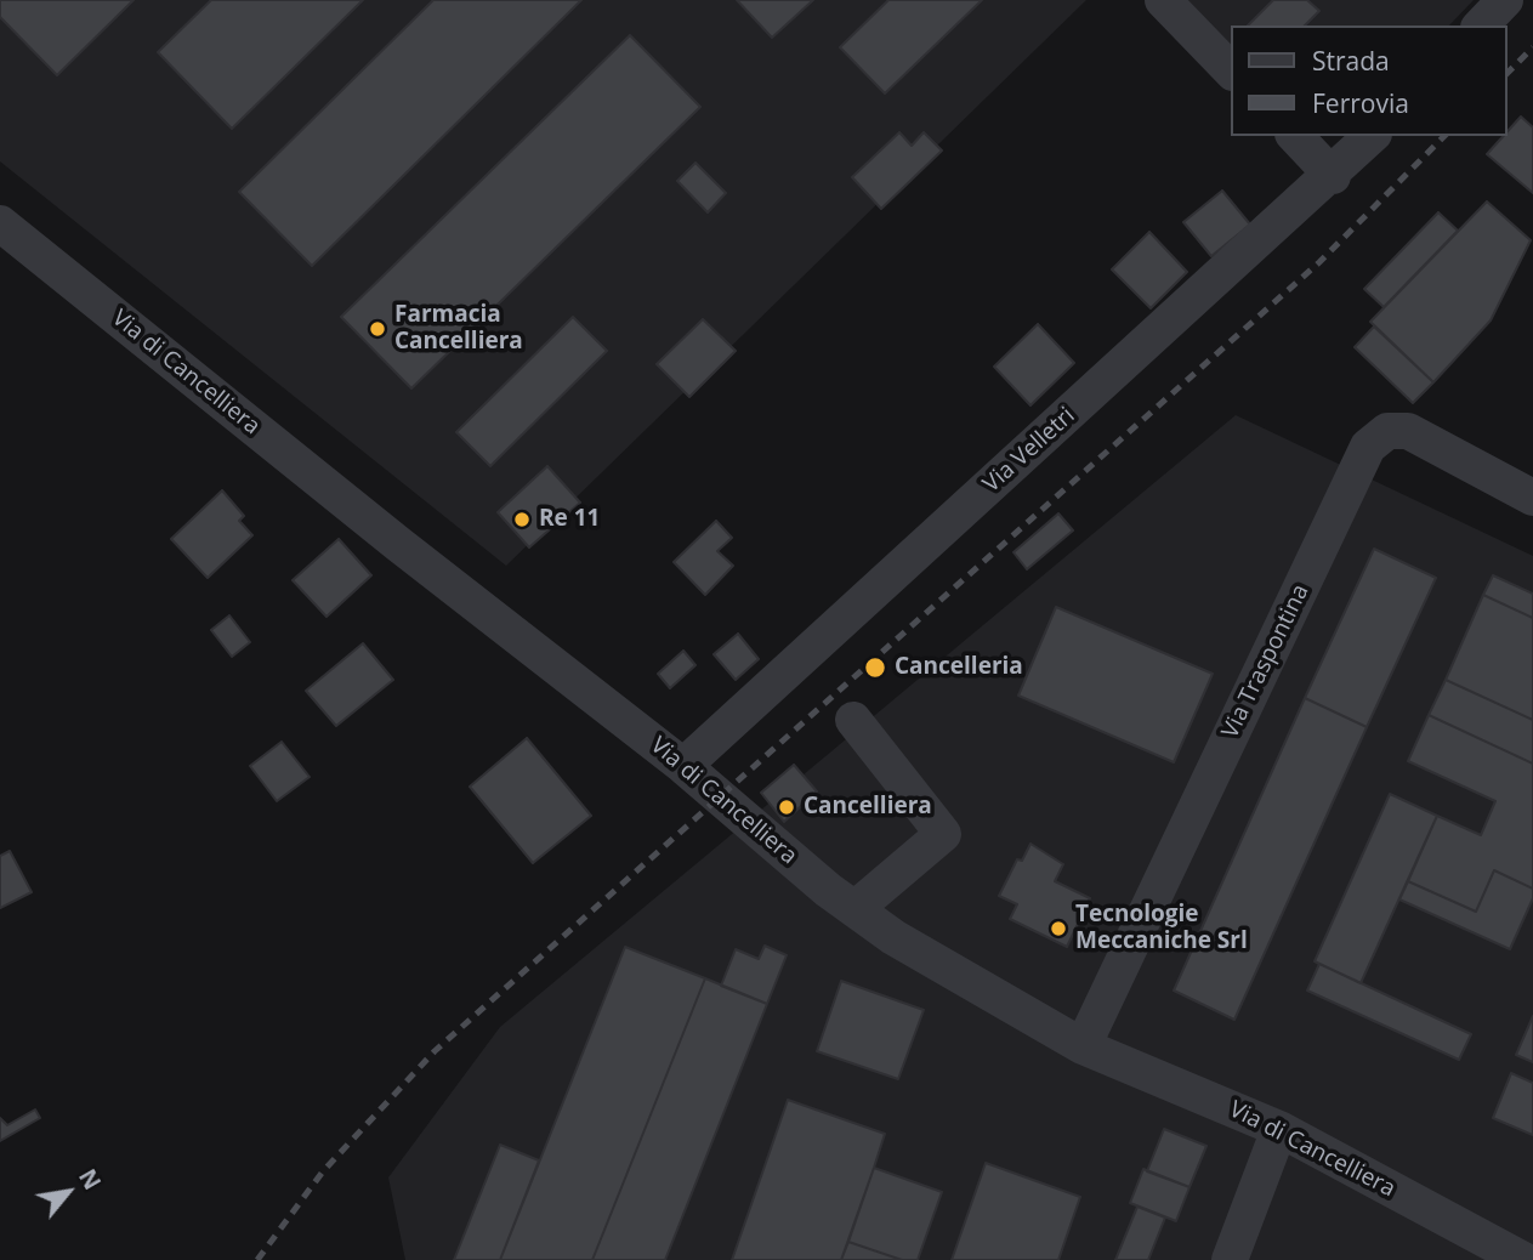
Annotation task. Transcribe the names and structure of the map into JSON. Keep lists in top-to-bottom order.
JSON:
{
  "streets": {
    "street": ["Via di Cancelliera", "Via Velletri", "Via Traspontina"]
  },
  "crossings": [
    ["Via di Cancelliera", "Via Velletri"],
    ["Via di Cancelliera", "Via Traspontina"]
  ],
  "places": [
    "Farmacia Cancelliera",
    "Re 11",
    "Cancelleria",
    "Cancelliera",
    "Tecnologie Meccaniche Srl"
  ],
  "legend": ["Strada", "Ferrovia"],
  "north": "top right"
}
